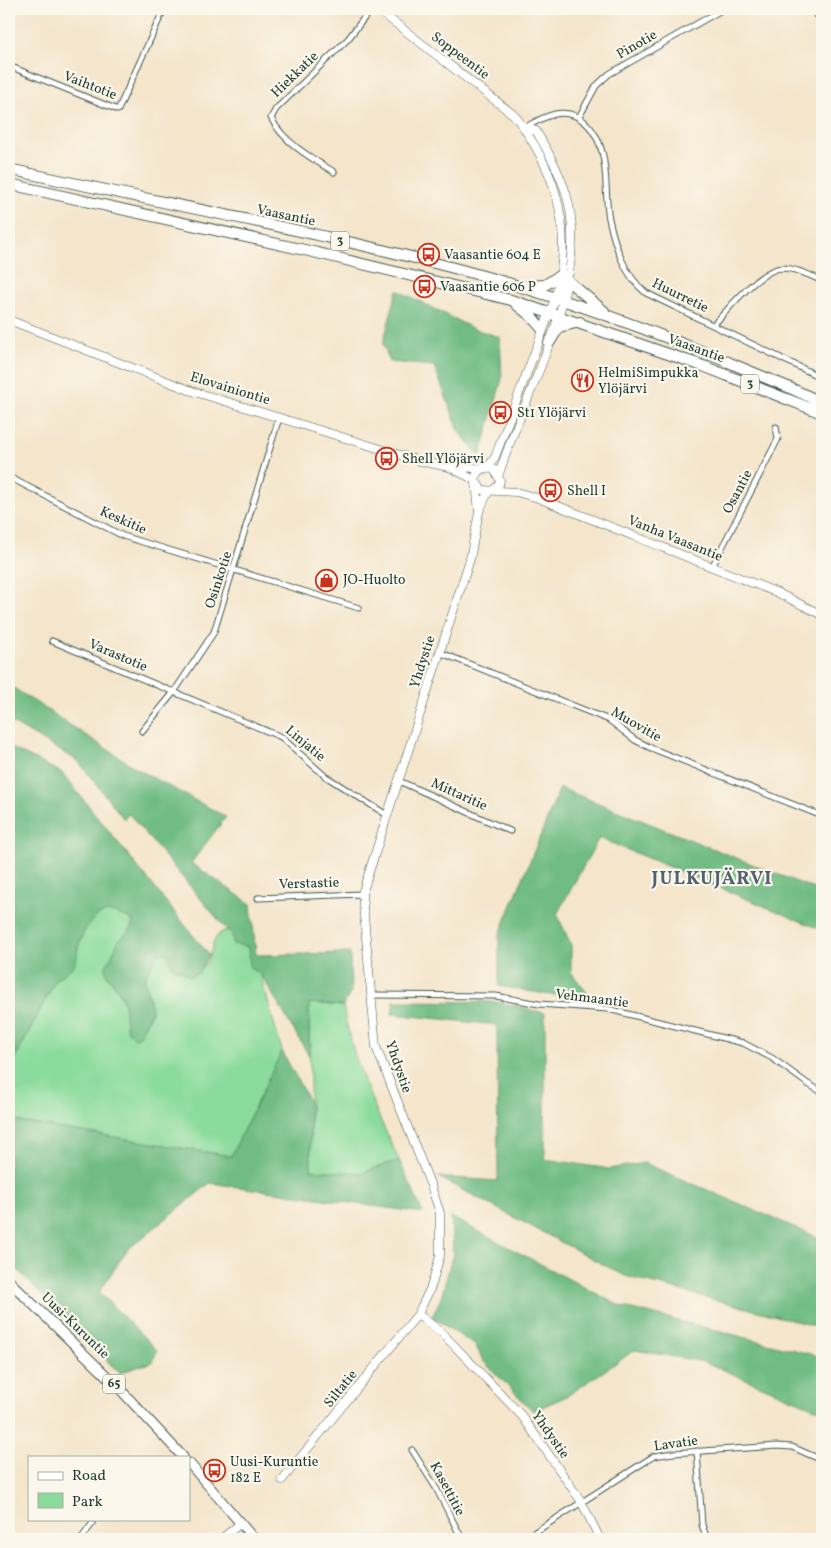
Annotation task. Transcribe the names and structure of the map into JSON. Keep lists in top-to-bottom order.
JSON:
{
  "streets": {
    "highway": ["Vaasantie", "3"],
    "main road": [
      "Soppeentie",
      "Elovainiontie",
      "Vanha Vaasantie",
      "Yhdystie",
      "Uusi-Kuruntie",
      "65",
      "Siltatie"
    ],
    "street": [
      "Pinotie",
      "Hiekkatie",
      "Vaihtotie",
      "Huurretie",
      "Osantie",
      "Keskitie",
      "Osinkotie",
      "Varastotie",
      "Muovitie",
      "Linjatie",
      "Mittaritie",
      "Verstastie",
      "Vehmaantie",
      "Lavatie",
      "Kasettitie"
    ]
  },
  "crossings": [
    ["Pinotie", "Huurretie"],
    ["Soppeentie", "Vaasantie"],
    ["Elovainiontie", "Vanha Vaasantie"],
    ["Elovainiontie", "Osinkotie"],
    ["Elovainiontie", "Yhdystie"],
    ["Osantie", "Vanha Vaasantie"],
    ["Keskitie", "Osinkotie"],
    ["Vanha Vaasantie", "Yhdystie"],
    ["Osinkotie", "Varastotie"],
    ["Osinkotie", "Linjatie"],
    ["Varastotie", "Linjatie"],
    ["Yhdystie", "Muovitie"],
    ["Yhdystie", "Linjatie"],
    ["Yhdystie", "Mittaritie"],
    ["Yhdystie", "Verstastie"],
    ["Yhdystie", "Vehmaantie"],
    ["Yhdystie", "Siltatie"],
    ["Yhdystie", "Lavatie"]
  ],
  "districts": ["JULKUJÄRVI"],
  "places": {
    "bus stop": [
      "Vaasantie 604 E",
      "Vaasantie 606 P",
      "St1 Ylöjärvi",
      "Shell Ylöjärvi",
      "Shell I",
      "Uusi-Kuruntie 182 E"
    ],
    "restaurant": ["HelmiSimpukka Ylöjärvi"],
    "shop": ["JO-Huolto"]
  },
  "legend": ["Road", "Park"]
}
